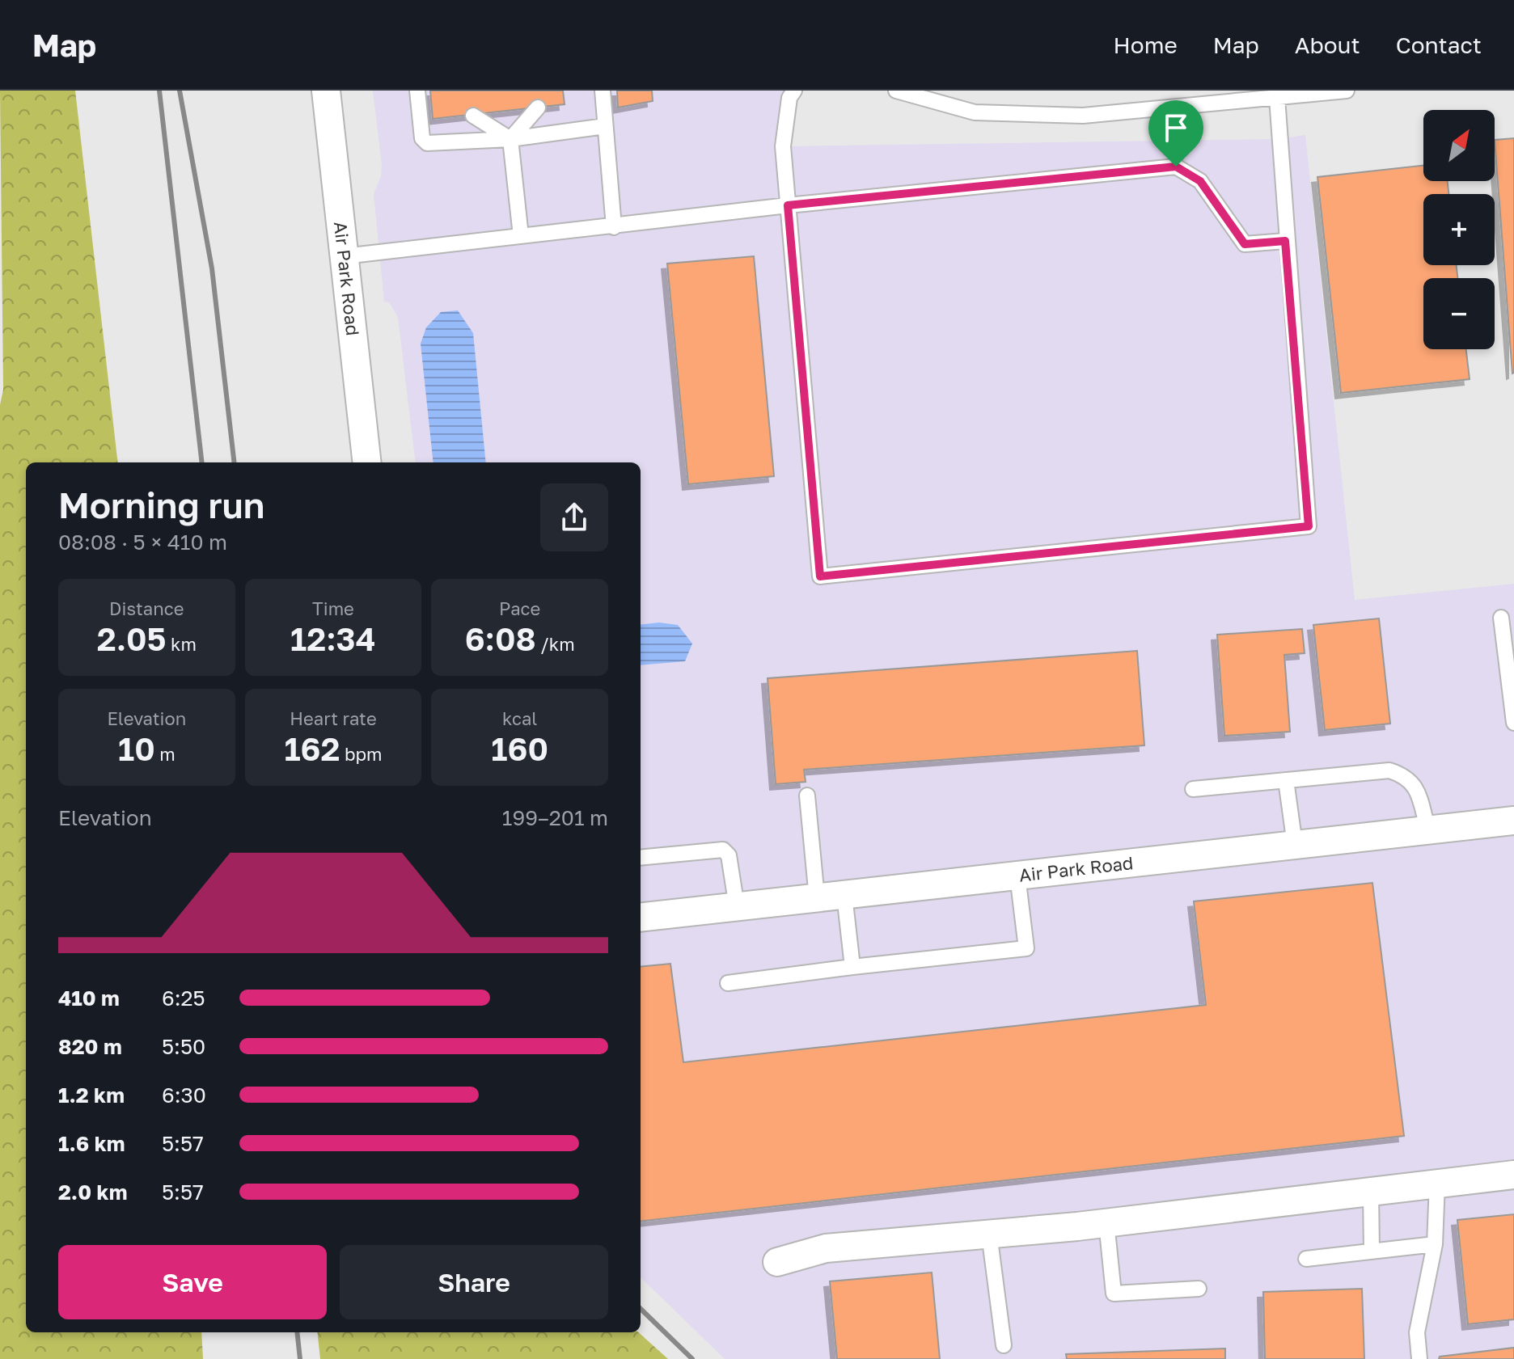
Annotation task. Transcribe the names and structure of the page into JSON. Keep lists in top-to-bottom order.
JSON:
{
  "streets": {
    "street": ["Air Park Road"]
  },
  "north": "top right",
  "page": {
    "header": "Map",
    "nav": [
      "Home",
      "Map",
      "About",
      "Contact"
    ],
    "map_buttons": ["+", "−"],
    "heading": ["Morning run", "08:08 · 5 × 410 m"],
    "stats": [
      ["Distance", "2.05 km"],
      ["Time", "12:34"],
      ["Pace", "6:08 /km"],
      ["Elevation", "10 m"],
      ["Heart rate", "162 bpm"],
      ["kcal", "160"]
    ],
    "chart": ["Elevation", "199–201 m"],
    "list": [
      {
        "name": "410 m",
        "note": "6:25"
      },
      {
        "name": "820 m",
        "note": "5:50"
      },
      {
        "name": "1.2 km",
        "note": "6:30"
      },
      {
        "name": "1.6 km",
        "note": "5:57"
      },
      {
        "name": "2.0 km",
        "note": "5:57"
      }
    ],
    "buttons": ["Save", "Share"]
  }
}
